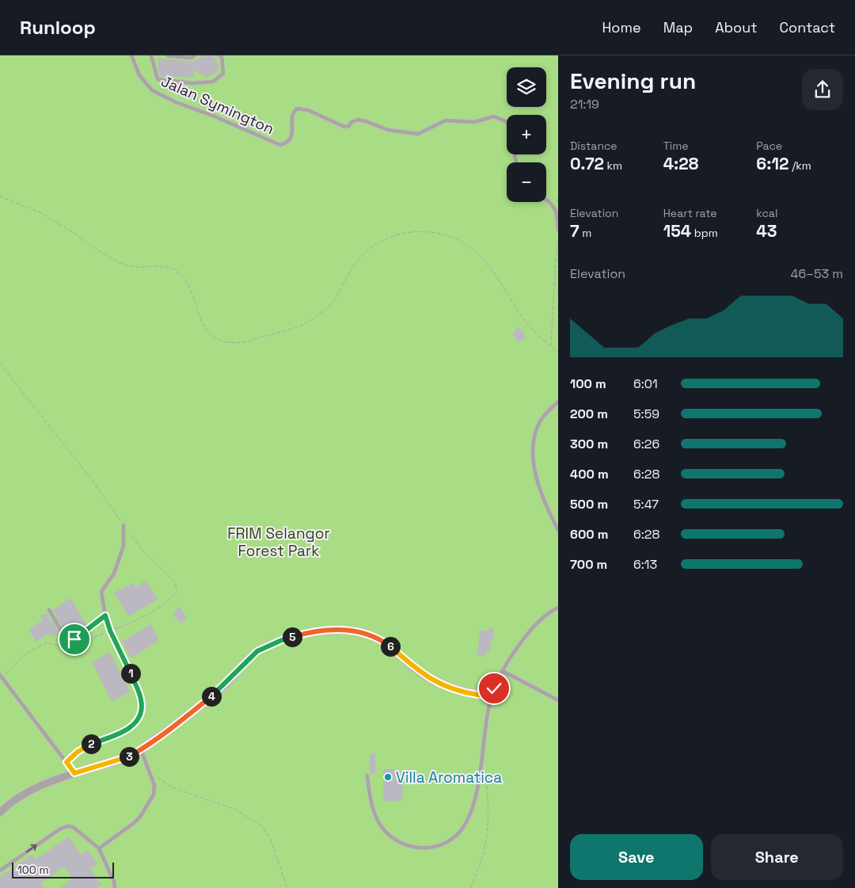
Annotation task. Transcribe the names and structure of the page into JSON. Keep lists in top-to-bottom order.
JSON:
{
  "streets": {
    "lane": ["Jalan Symington"]
  },
  "parks": ["FRIM Selangor Forest Park"],
  "places": ["Villa Aromatica"],
  "scale_bar": "100 m",
  "page": {
    "header": "Runloop",
    "nav": [
      "Home",
      "Map",
      "About",
      "Contact"
    ],
    "heading": ["Evening run", "21:19"],
    "map_buttons": ["+", "−"],
    "stats": [
      ["Distance", "0.72 km"],
      ["Time", "4:28"],
      ["Pace", "6:12 /km"],
      ["Elevation", "7 m"],
      ["Heart rate", "154 bpm"],
      ["kcal", "43"]
    ],
    "chart": ["Elevation", "46–53 m"],
    "list": [
      {
        "name": "100 m",
        "note": "6:01"
      },
      {
        "name": "200 m",
        "note": "5:59"
      },
      {
        "name": "300 m",
        "note": "6:26"
      },
      {
        "name": "400 m",
        "note": "6:28"
      },
      {
        "name": "500 m",
        "note": "5:47"
      },
      {
        "name": "600 m",
        "note": "6:28"
      },
      {
        "name": "700 m",
        "note": "6:13"
      }
    ],
    "pins": [
      "5",
      "6",
      "1",
      "4",
      "2",
      "3"
    ],
    "buttons": ["Save", "Share"],
    "scale": "100 m"
  }
}
